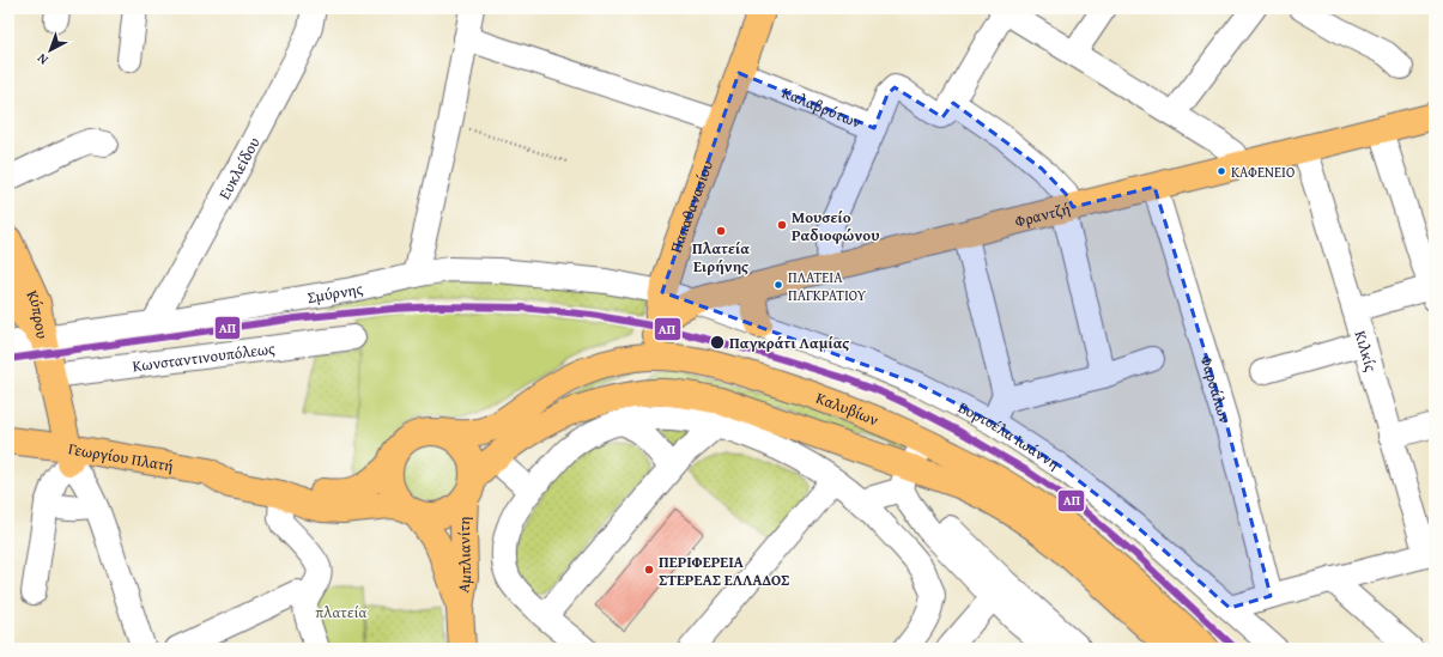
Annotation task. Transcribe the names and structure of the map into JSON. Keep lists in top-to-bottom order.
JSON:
{
  "streets": {
    "main road": [
      "Παπαθανασίου",
      "Φραντζή",
      "Κύπρου",
      "Καλυβίων",
      "Γεωργίου Πλατή",
      "Αμπλιανίτη"
    ],
    "street": [
      "Καλαβρύτων",
      "Ευκλείδου",
      "Σμύρνης",
      "Κιλκίς",
      "Κωνσταντινουπόλεως",
      "Φαρσάλων",
      "Βορτσέλα Ιωάννη"
    ]
  },
  "crossings": [
    ["Καλαβρύτων", "Παπαθανασίου"],
    ["Καλαβρύτων", "Φραντζή"],
    ["Ευκλείδου", "Σμύρνης"],
    ["Παπαθανασίου", "Φραντζή"],
    ["Παπαθανασίου", "Σμύρνης"],
    ["Παπαθανασίου", "Καλυβίων"],
    ["Φραντζή", "Σμύρνης"],
    ["Φραντζή", "Κιλκίς"],
    ["Φραντζή", "Φαρσάλων"],
    ["Φραντζή", "Βορτσέλα Ιωάννη"],
    ["Σμύρνης", "Κύπρου"],
    ["Σμύρνης", "Βορτσέλα Ιωάννη"],
    ["Καλυβίων", "Γεωργίου Πλατή"],
    ["Καλυβίων", "Αμπλιανίτη"],
    ["Γεωργίου Πλατή", "Αμπλιανίτη"]
  ],
  "parks": ["πλατεία"],
  "places": [
    "ΚΑΦΕΝΕΙΟ",
    "Μουσείο Ραδιοφώνου",
    "Πλατεία Ειρήνης",
    "ΠΛΑΤΕΙΑ ΠΑΓΚΡΑΤΙΟΥ",
    "Παγκράτι Λαμίας",
    "ΠΕΡΙΦΕΡΕΙΑ ΣΤΕΡΕΑΣ ΕΛΛΑΔΟΣ"
  ],
  "lines": ["transit line ΑΠ"],
  "north": "bottom left"
}
